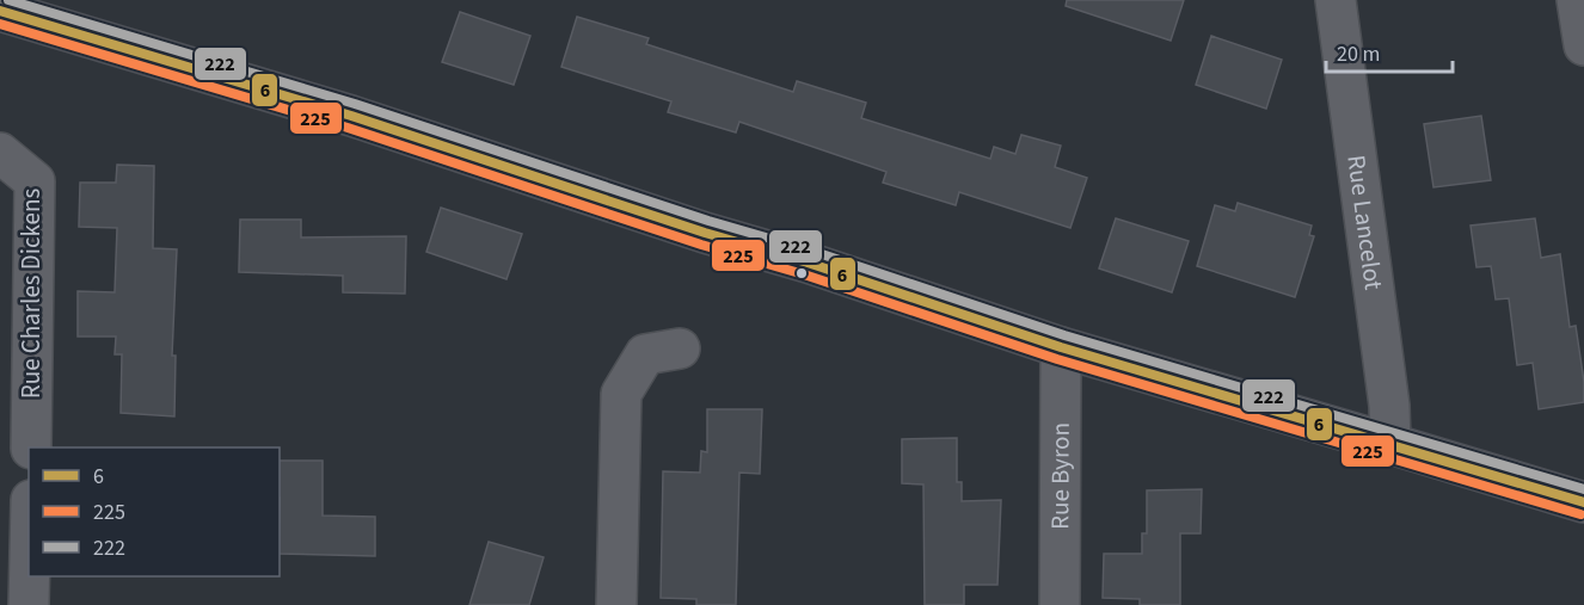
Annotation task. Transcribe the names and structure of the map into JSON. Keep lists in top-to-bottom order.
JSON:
{
  "streets": {
    "street": ["Rue Lancelot", "Rue Charles Dickens", "Rue Byron"]
  },
  "lines": ["transit line 222", "transit line 6", "transit line 225"],
  "legend": ["6", "225", "222"],
  "scale_bar": "20 m"
}
